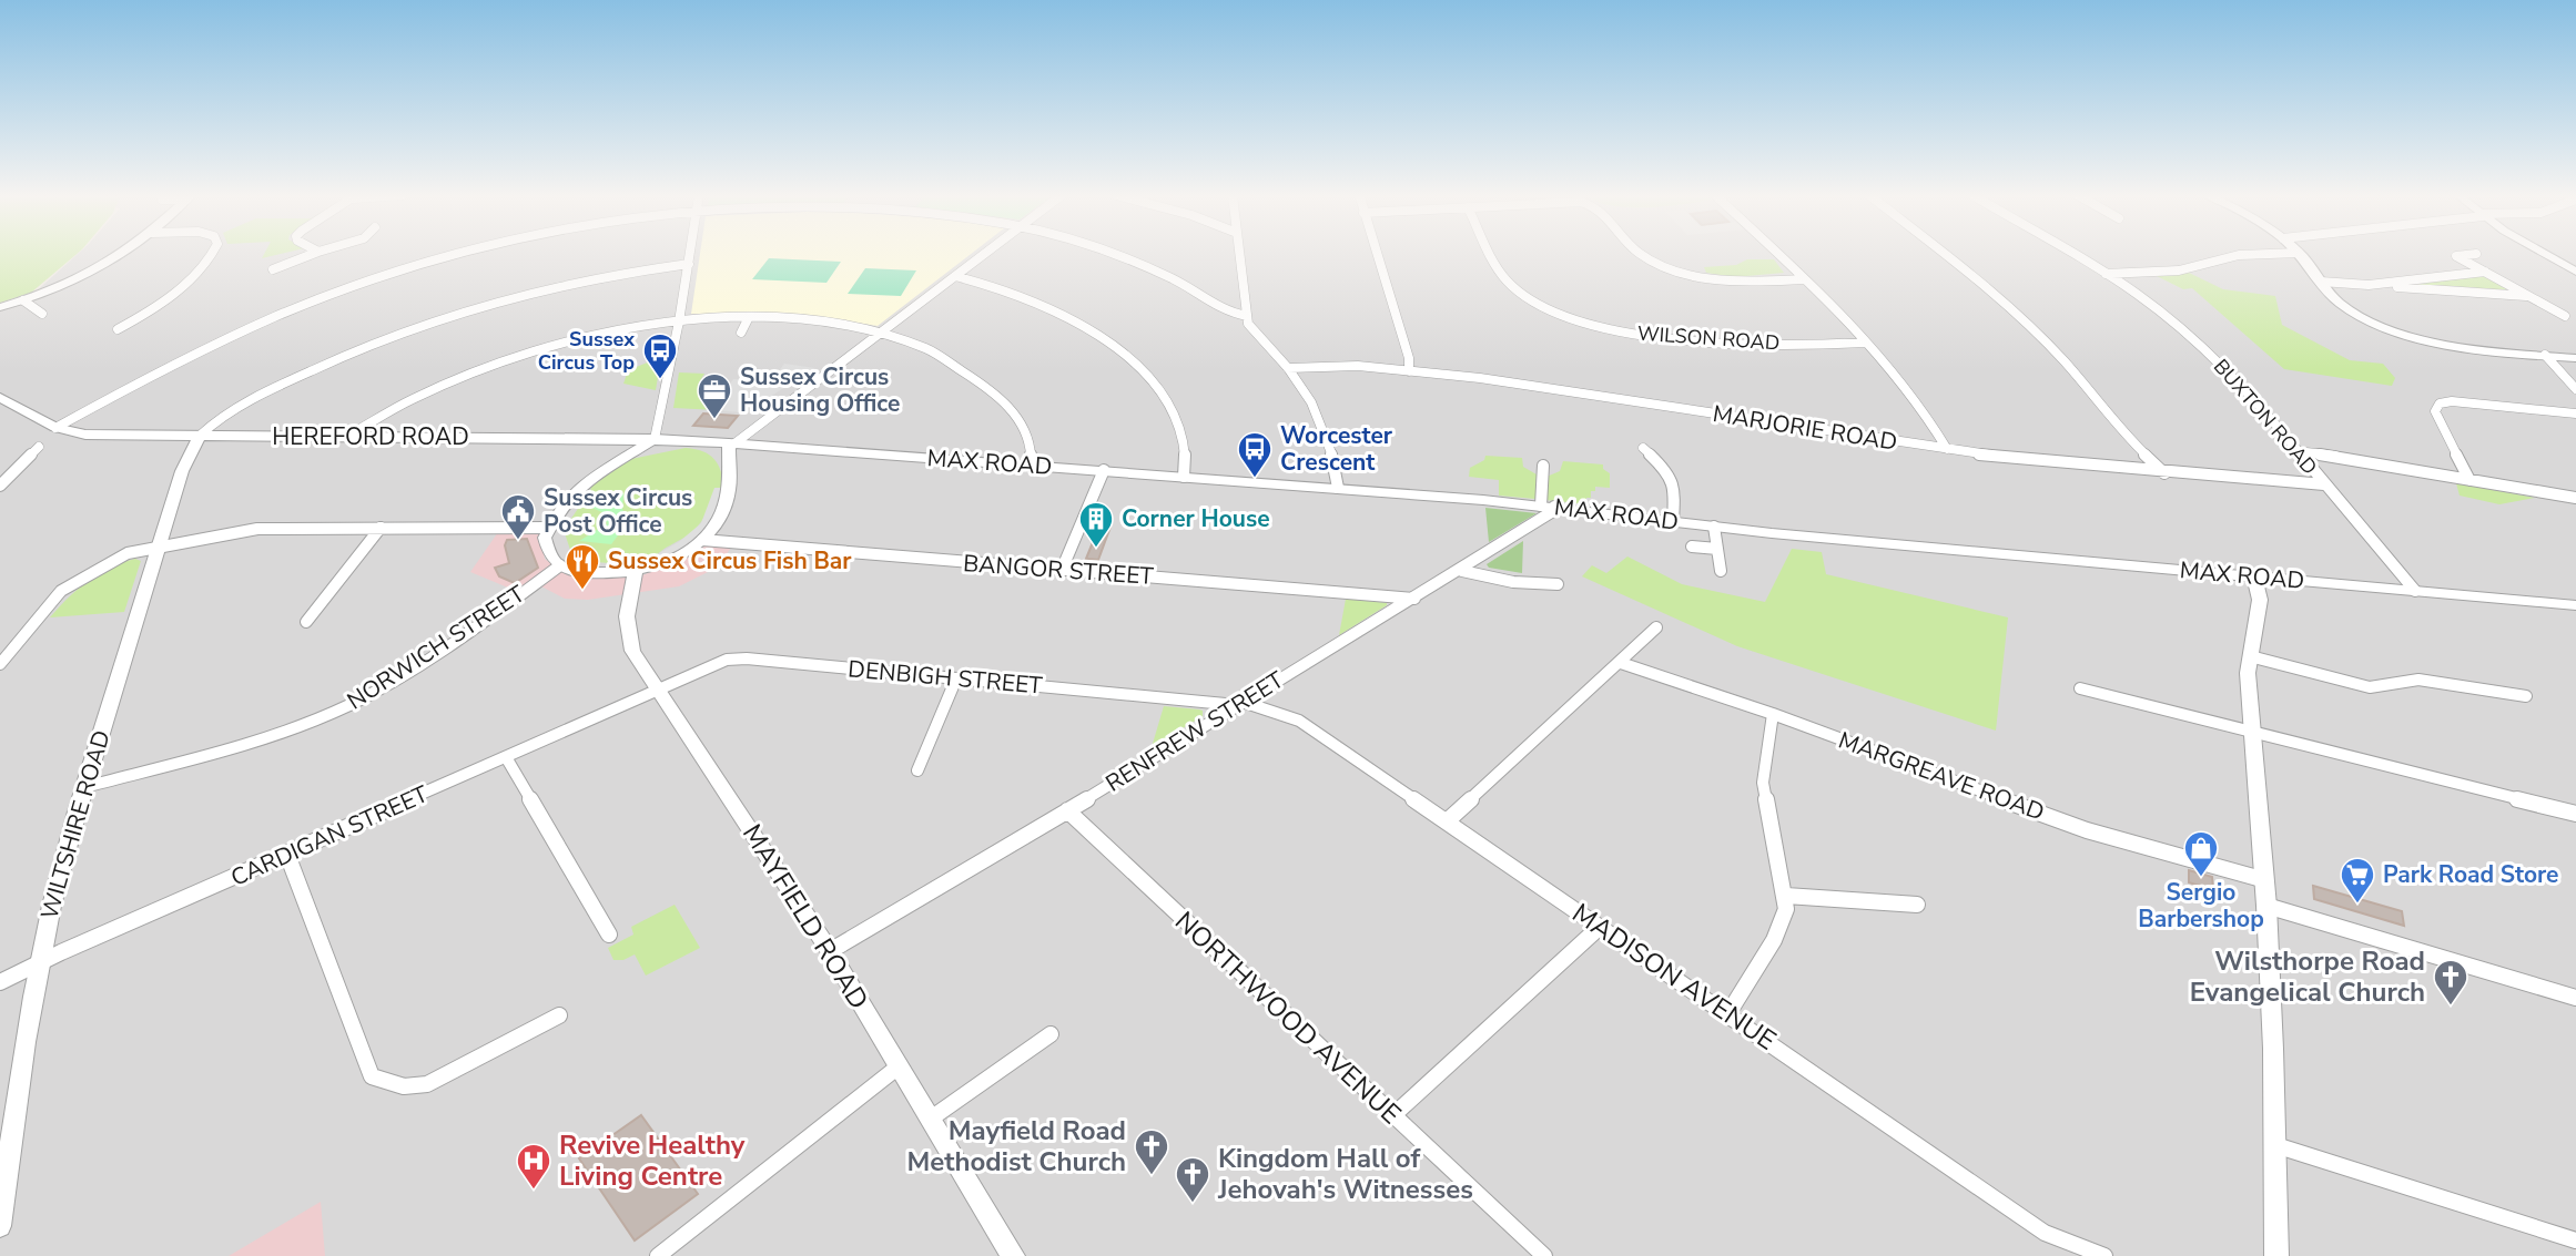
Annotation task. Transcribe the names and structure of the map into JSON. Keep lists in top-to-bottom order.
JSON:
{
  "streets": {
    "street": [
      "WILSON ROAD",
      "BUXTON ROAD",
      "MARJORIE ROAD",
      "HEREFORD ROAD",
      "MAX ROAD",
      "BANGOR STREET",
      "NORWICH STREET",
      "DENBIGH STREET",
      "RENFREW STREET",
      "MARGREAVE ROAD",
      "WILTSHIRE ROAD",
      "CARDIGAN STREET",
      "MAYFIELD ROAD",
      "MADISON AVENUE",
      "NORTHWOOD AVENUE"
    ]
  },
  "crossings": [
    ["BUXTON ROAD", "MARJORIE ROAD"],
    ["BUXTON ROAD", "MAX ROAD"],
    ["HEREFORD ROAD", "MAX ROAD"],
    ["HEREFORD ROAD", "WILTSHIRE ROAD"],
    ["MAX ROAD", "RENFREW STREET"],
    ["BANGOR STREET", "RENFREW STREET"],
    ["NORWICH STREET", "WILTSHIRE ROAD"],
    ["DENBIGH STREET", "RENFREW STREET"],
    ["DENBIGH STREET", "CARDIGAN STREET"],
    ["DENBIGH STREET", "MAYFIELD ROAD"],
    ["DENBIGH STREET", "MADISON AVENUE"],
    ["RENFREW STREET", "MAYFIELD ROAD"],
    ["RENFREW STREET", "MADISON AVENUE"],
    ["RENFREW STREET", "NORTHWOOD AVENUE"],
    ["WILTSHIRE ROAD", "CARDIGAN STREET"],
    ["CARDIGAN STREET", "MAYFIELD ROAD"]
  ],
  "places": {
    "bus stop": ["Sussex Circus Top", "Worcester Crescent"],
    "office": ["Sussex Circus Housing Office"],
    "public building": ["Sussex Circus Post Office"],
    "building": ["Corner House"],
    "restaurant": ["Sussex Circus Fish Bar"],
    "shop": ["Sergio Barbershop"],
    "supermarket": ["Park Road Store"],
    "church": ["Wilsthorpe Road Evangelical Church", "Mayfield Road Methodist Church", "Kingdom Hall of Jehovah's Witnesses"],
    "hospital": ["Revive Healthy Living Centre"]
  }
}
